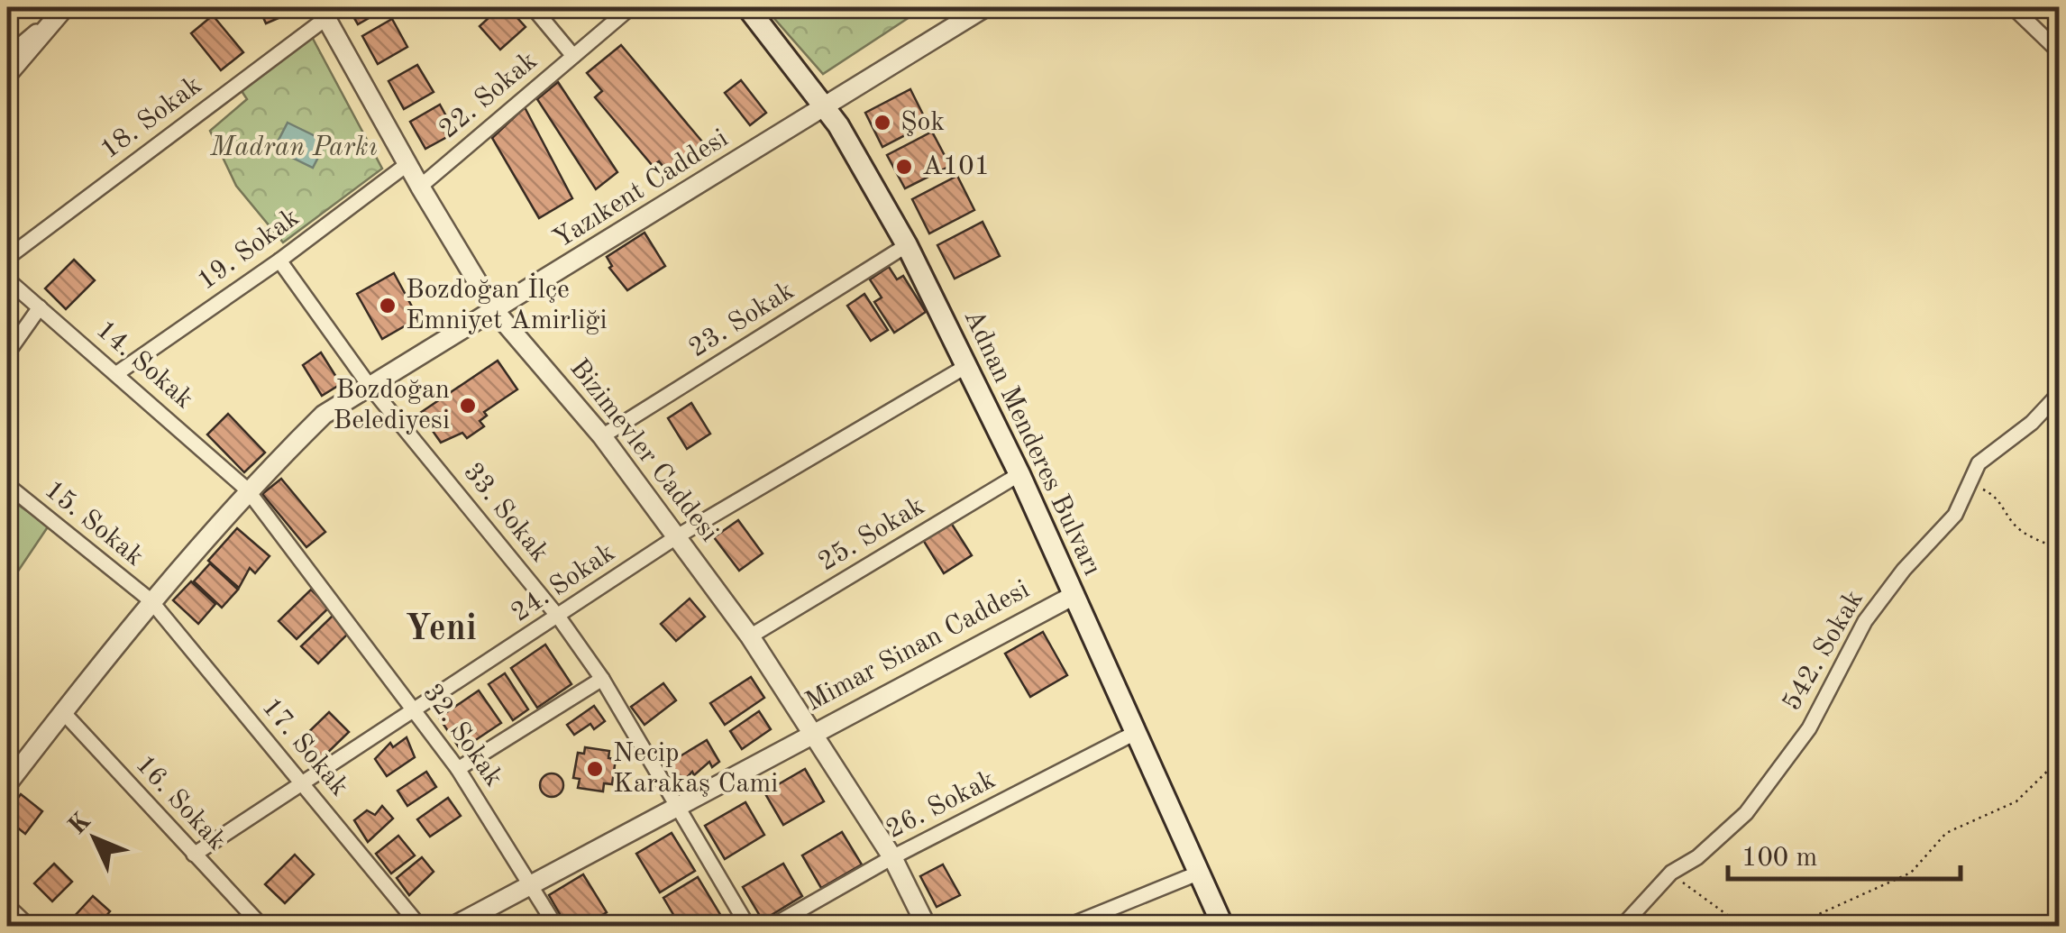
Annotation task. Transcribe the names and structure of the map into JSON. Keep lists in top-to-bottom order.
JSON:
{
  "streets": {
    "main road": ["Adnan Menderes Bulvarı"],
    "street": [
      "22. Sokak",
      "18. Sokak",
      "Yazıkent Caddesi",
      "19. Sokak",
      "23. Sokak",
      "14. Sokak",
      "Bizimevler Caddesi",
      "33. Sokak",
      "15. Sokak",
      "25. Sokak",
      "24. Sokak",
      "Mimar Sinan Caddesi",
      "542. Sokak",
      "32. Sokak",
      "17. Sokak",
      "16. Sokak",
      "26. Sokak"
    ]
  },
  "crossings": [
    ["22. Sokak", "Bizimevler Caddesi"],
    ["18. Sokak", "Bizimevler Caddesi"],
    ["Yazıkent Caddesi", "14. Sokak"],
    ["Yazıkent Caddesi", "Adnan Menderes Bulvarı"],
    ["Yazıkent Caddesi", "Bizimevler Caddesi"],
    ["Yazıkent Caddesi", "33. Sokak"],
    ["Yazıkent Caddesi", "15. Sokak"],
    ["Yazıkent Caddesi", "32. Sokak"],
    ["Yazıkent Caddesi", "17. Sokak"],
    ["Yazıkent Caddesi", "16. Sokak"],
    ["19. Sokak", "14. Sokak"],
    ["19. Sokak", "Bizimevler Caddesi"],
    ["19. Sokak", "33. Sokak"],
    ["23. Sokak", "Adnan Menderes Bulvarı"],
    ["23. Sokak", "Bizimevler Caddesi"],
    ["14. Sokak", "32. Sokak"],
    ["Adnan Menderes Bulvarı", "25. Sokak"],
    ["Adnan Menderes Bulvarı", "24. Sokak"],
    ["Adnan Menderes Bulvarı", "Mimar Sinan Caddesi"],
    ["Adnan Menderes Bulvarı", "26. Sokak"],
    ["Bizimevler Caddesi", "25. Sokak"],
    ["Bizimevler Caddesi", "24. Sokak"],
    ["Bizimevler Caddesi", "Mimar Sinan Caddesi"],
    ["Bizimevler Caddesi", "26. Sokak"],
    ["33. Sokak", "24. Sokak"],
    ["33. Sokak", "Mimar Sinan Caddesi"],
    ["15. Sokak", "17. Sokak"],
    ["24. Sokak", "32. Sokak"],
    ["24. Sokak", "17. Sokak"],
    ["24. Sokak", "16. Sokak"],
    ["Mimar Sinan Caddesi", "32. Sokak"]
  ],
  "districts": ["Yeni"],
  "parks": ["Madran Parkı"],
  "places": [
    "Şok",
    "A101",
    "Bozdoğan İlçe Emniyet Amirliği",
    "Bozdoğan Belediyesi",
    "Necip Karakaş Cami"
  ],
  "scale_bar": "100 m",
  "north": "top left"
}
